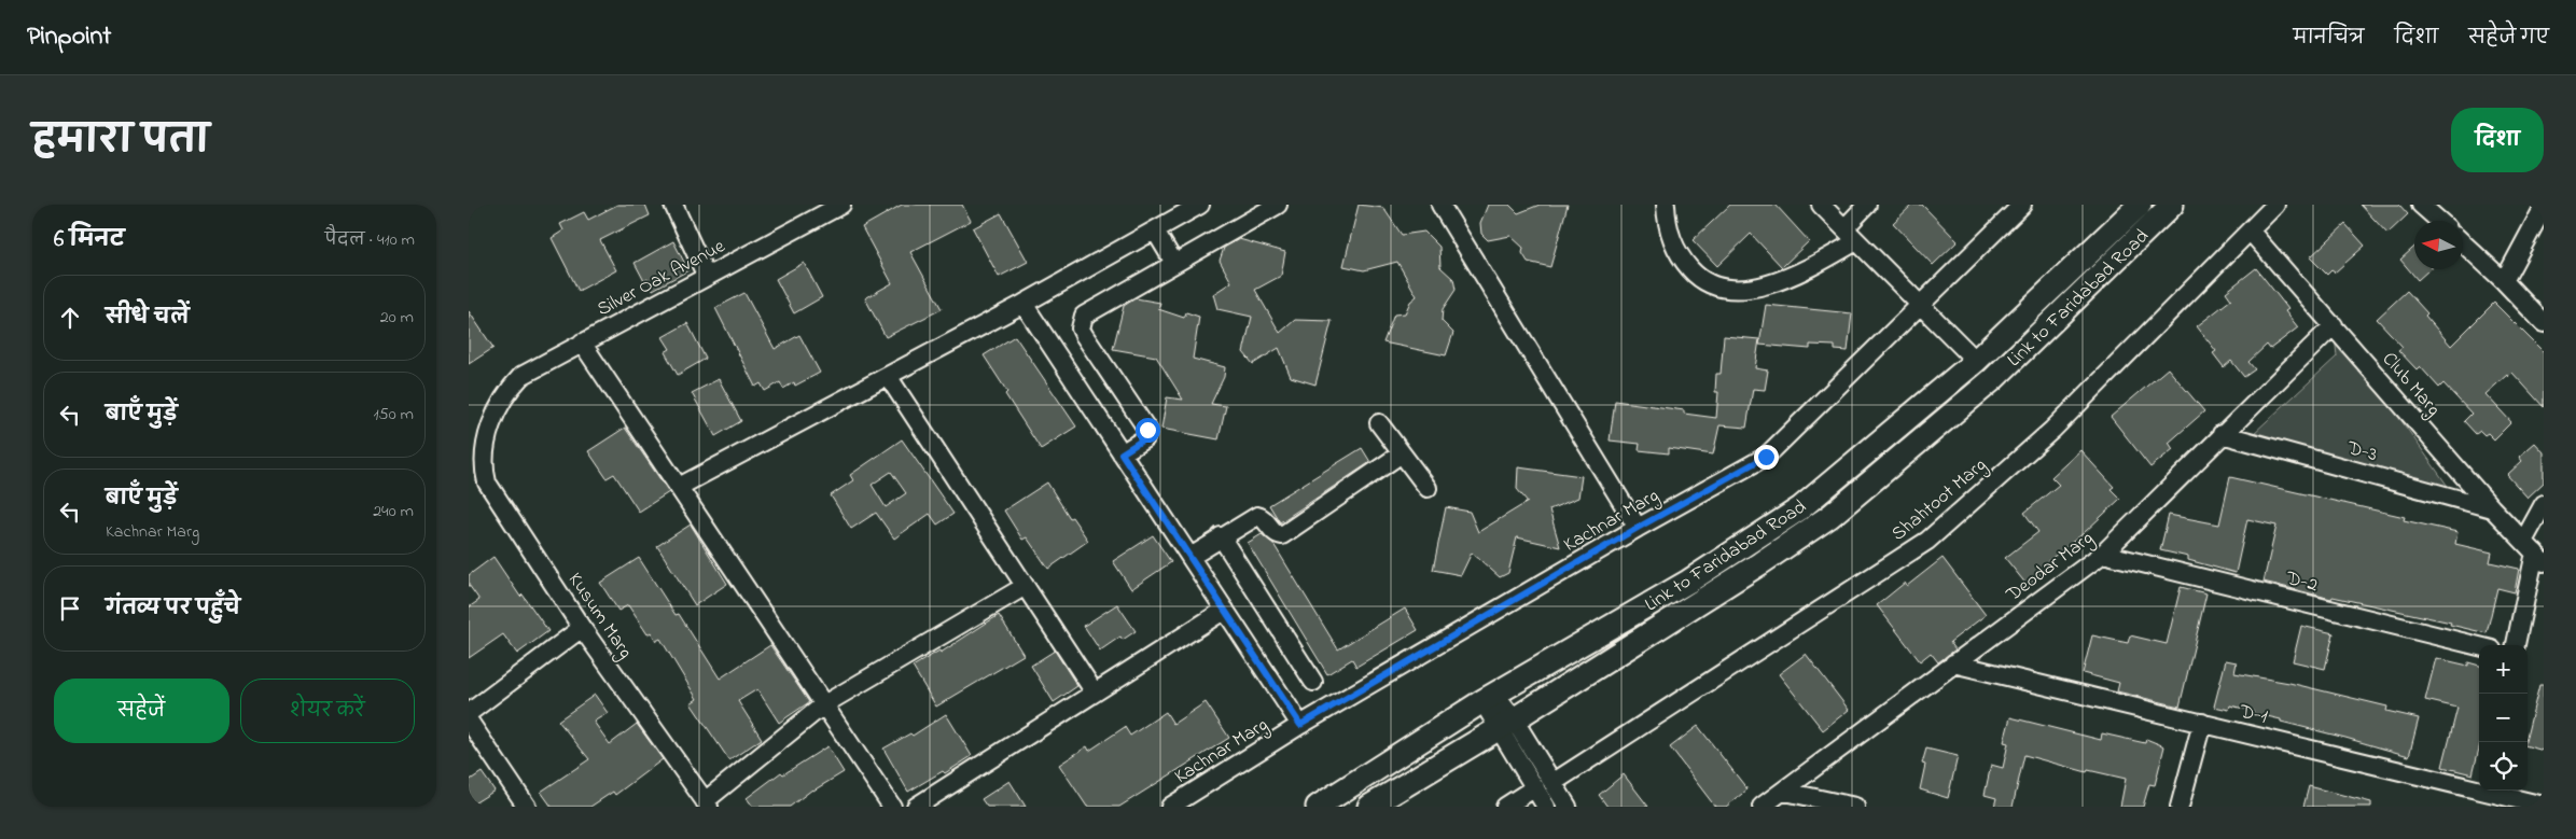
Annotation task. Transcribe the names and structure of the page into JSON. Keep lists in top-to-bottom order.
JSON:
{
  "streets": {
    "main road": ["Link to Faridabad Road"],
    "street": [
      "Silver Oak Avenue",
      "Club Marg",
      "D-3",
      "Shahtoot Marg",
      "Kachnar Marg",
      "Deodar Marg",
      "D-2",
      "Kusum Marg",
      "D-1"
    ]
  },
  "crossings": [
    ["Silver Oak Avenue", "Kusum Marg"],
    ["Club Marg", "D-3"],
    ["Club Marg", "Shahtoot Marg"],
    ["Club Marg", "Deodar Marg"],
    ["D-3", "Deodar Marg"],
    ["Deodar Marg", "D-2"],
    ["Deodar Marg", "D-1"]
  ],
  "north": "left",
  "page": {
    "header": "Pinpoint",
    "nav": ["मानचित्र", "दिशा", "सहेजे गए"],
    "title": "हमारा पता",
    "buttons": [
      "दिशा",
      ["सहेजें", "शेयर करें"]
    ],
    "heading": ["6 मिनट", "पैदल · 410 m"],
    "list": [
      ["सीधे चलें", "20 m"],
      ["बाएँ मुड़ें", "150 m"],
      ["बाएँ मुड़ें", "Kachnar Marg", "240 m"],
      "गंतव्य पर पहुँचे"
    ],
    "map_buttons": ["+", "−"]
  }
}
